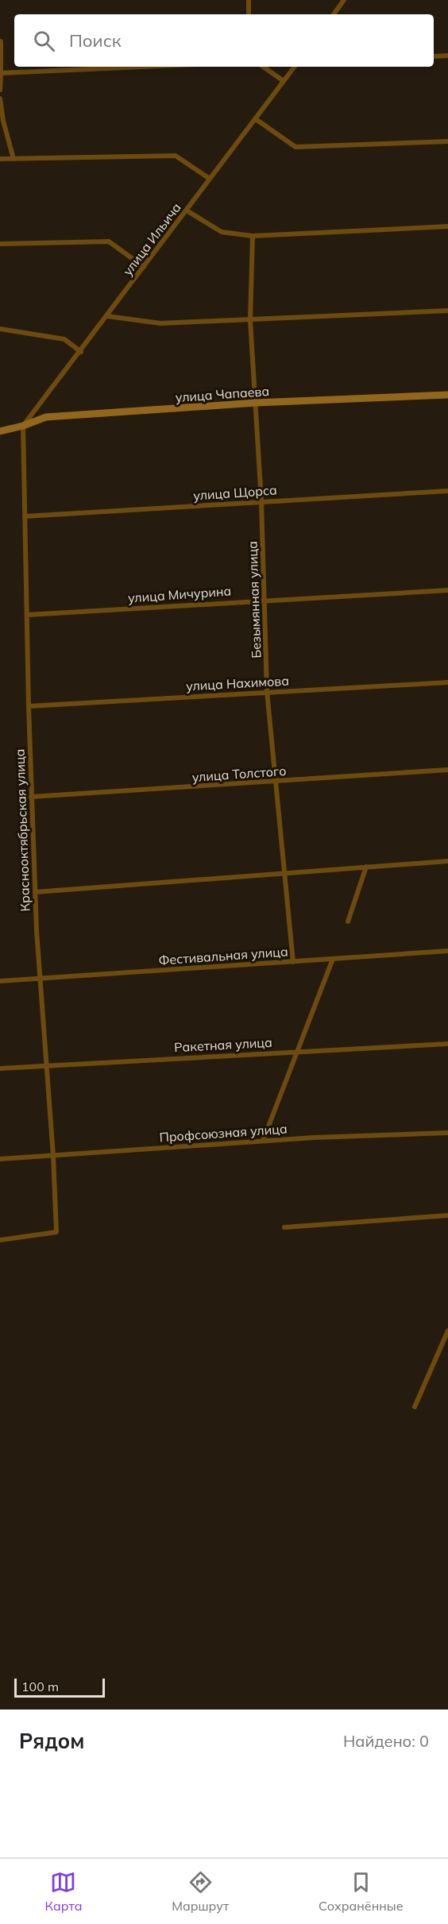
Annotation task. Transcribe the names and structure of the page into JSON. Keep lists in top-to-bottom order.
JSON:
{
  "streets": {
    "main road": ["улица Чапаева"],
    "street": [
      "улица Ильича",
      "улица Щорса",
      "улица Мичурина",
      "Безымянная улица",
      "улица Нахимова",
      "улица Толстого",
      "Краснооктябрьская улица",
      "Фестивальная улица",
      "Ракетная улица",
      "Профсоюзная улица"
    ]
  },
  "crossings": [
    ["улица Ильича", "улица Чапаева"],
    ["улица Ильича", "Краснооктябрьская улица"],
    ["улица Чапаева", "Безымянная улица"],
    ["улица Чапаева", "Краснооктябрьская улица"],
    ["улица Щорса", "Безымянная улица"],
    ["улица Щорса", "Краснооктябрьская улица"],
    ["улица Мичурина", "Безымянная улица"],
    ["улица Мичурина", "Краснооктябрьская улица"],
    ["Безымянная улица", "улица Нахимова"],
    ["Безымянная улица", "улица Толстого"],
    ["Безымянная улица", "Фестивальная улица"],
    ["улица Нахимова", "Краснооктябрьская улица"],
    ["улица Толстого", "Краснооктябрьская улица"],
    ["Краснооктябрьская улица", "Фестивальная улица"],
    ["Краснооктябрьская улица", "Ракетная улица"],
    ["Краснооктябрьская улица", "Профсоюзная улица"]
  ],
  "scale_bar": "100 m",
  "page": {
    "search": "Поиск",
    "scale": "100 m",
    "heading": ["Рядом", "Найдено: 0"],
    "nav": ["Карта", "Маршрут", "Сохранённые"]
  }
}
